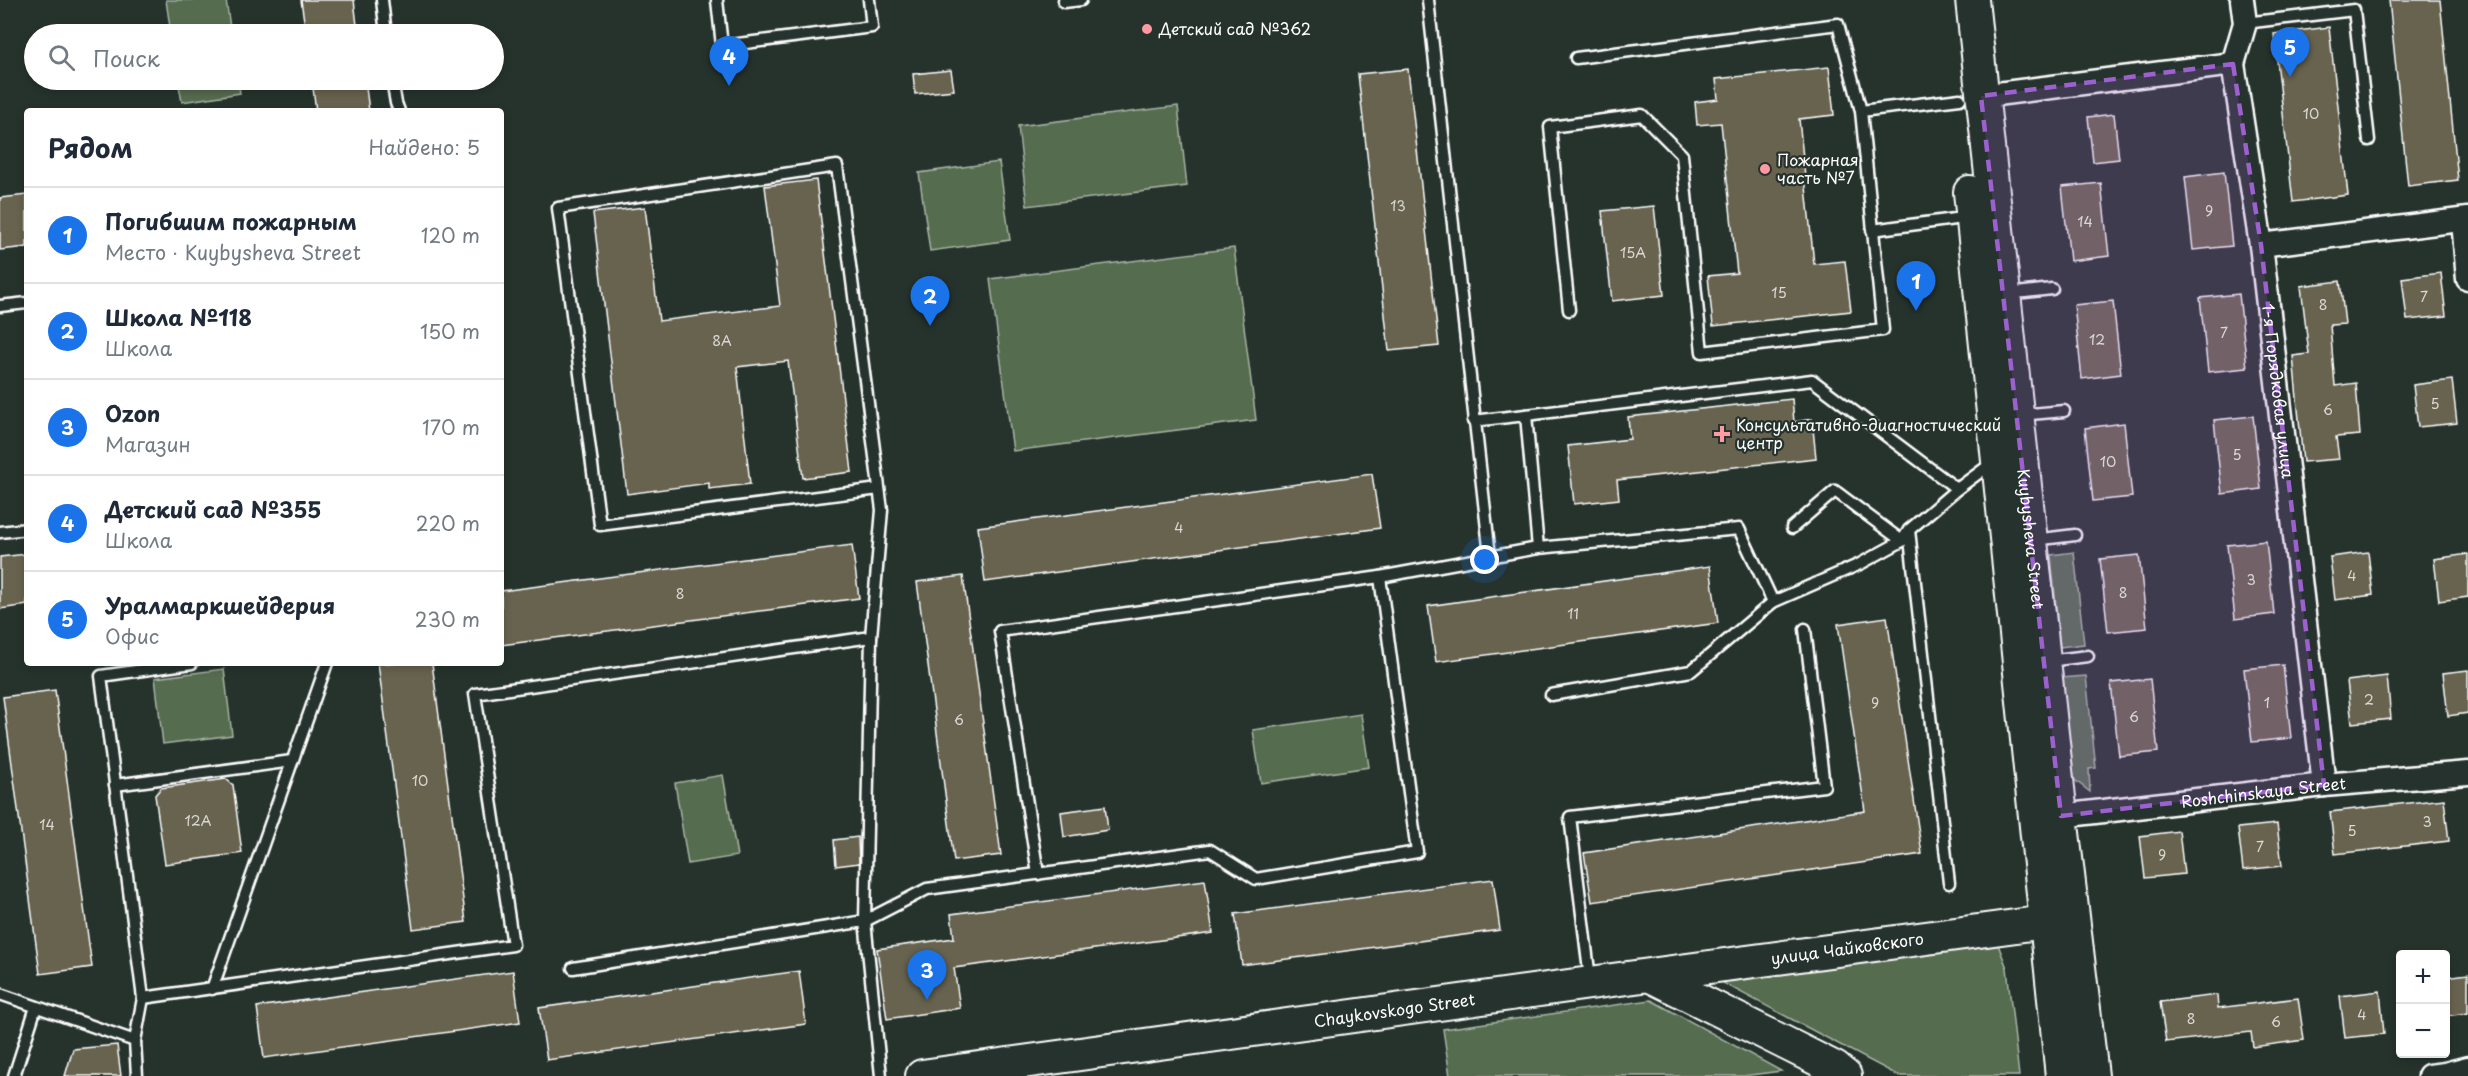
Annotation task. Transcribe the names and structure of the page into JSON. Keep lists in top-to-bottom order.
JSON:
{
  "streets": {
    "main road": ["Kuybysheva Street", "улица Чайковского", "Chaykovskogo Street"],
    "street": ["1-я Порядковая улица", "Roshchinskaya Street"]
  },
  "crossings": [
    ["1-я Порядковая улица", "Roshchinskaya Street"],
    ["Kuybysheva Street", "Roshchinskaya Street"],
    ["Kuybysheva Street", "улица Чайковского"],
    ["улица Чайковского", "Chaykovskogo Street"]
  ],
  "places": {
    "other": ["Детский сад №362", "Пожарная часть №7"],
    "health": ["Консультативно-диагностический центр"]
  },
  "house_numbers": [
    "10",
    "13",
    "9",
    "14",
    "15А",
    "15",
    "7",
    "8",
    "7",
    "12",
    "8А",
    "5",
    "6",
    "5",
    "10",
    "4",
    "4",
    "3",
    "8",
    "8",
    "11",
    "2",
    "9",
    "1",
    "6",
    "6",
    "10",
    "12А",
    "3",
    "14",
    "5",
    "7",
    "9",
    "4",
    "8",
    "6"
  ],
  "page": {
    "search": "Поиск",
    "pins": [
      "5",
      "4",
      "1",
      "2",
      "3"
    ],
    "heading": ["Рядом", "Найдено: 5"],
    "list": [
      {
        "mark": "1",
        "name": "Погибшим пожарным",
        "note": "Место · Kuybysheva Street",
        "value": "120 m"
      },
      {
        "mark": "2",
        "name": "Школа №118",
        "note": "Школа",
        "value": "150 m"
      },
      {
        "mark": "3",
        "name": "Ozon",
        "note": "Магазин",
        "value": "170 m"
      },
      {
        "mark": "4",
        "name": "Детский сад №355",
        "note": "Школа",
        "value": "220 m"
      },
      {
        "mark": "5",
        "name": "Уралмаркшейдерия",
        "note": "Офис",
        "value": "230 m"
      }
    ],
    "map_buttons": ["+", "−"]
  }
}
